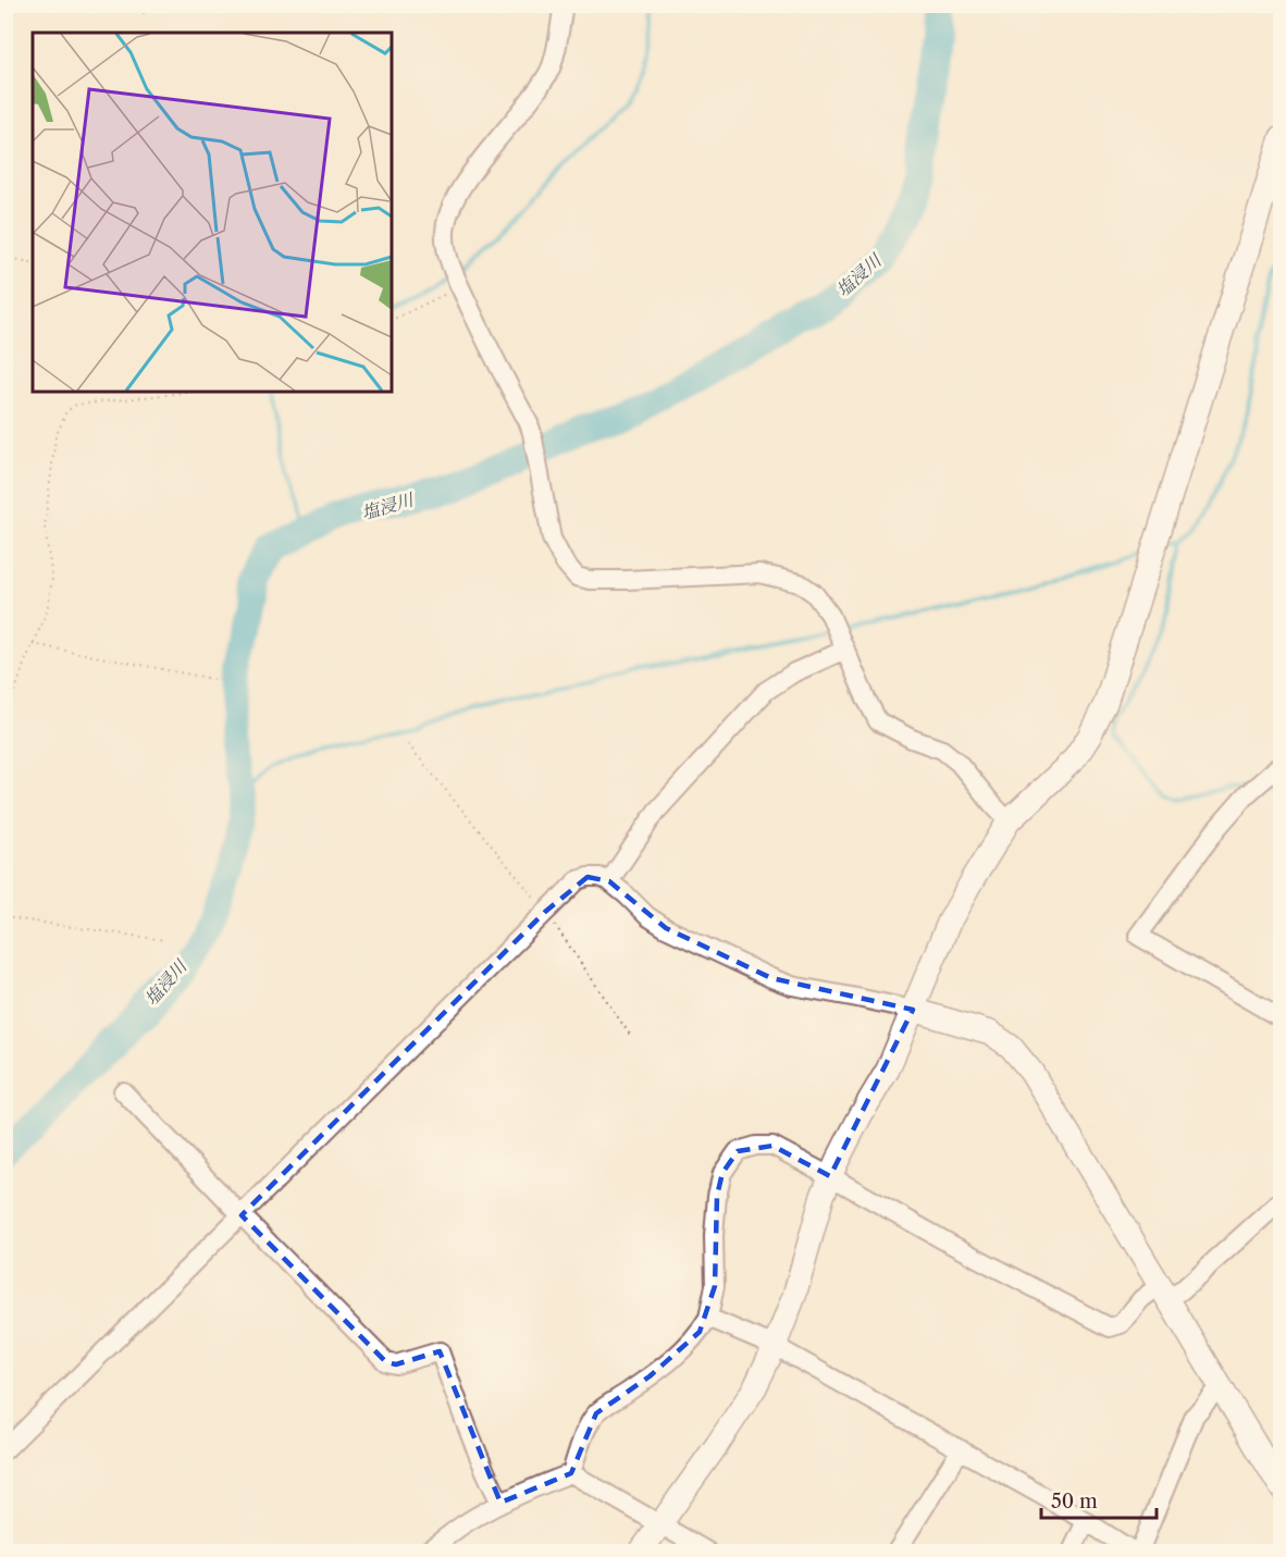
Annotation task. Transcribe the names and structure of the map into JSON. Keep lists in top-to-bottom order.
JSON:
{
  "water": ["塩浸川"],
  "scale_bar": "50 m"
}
